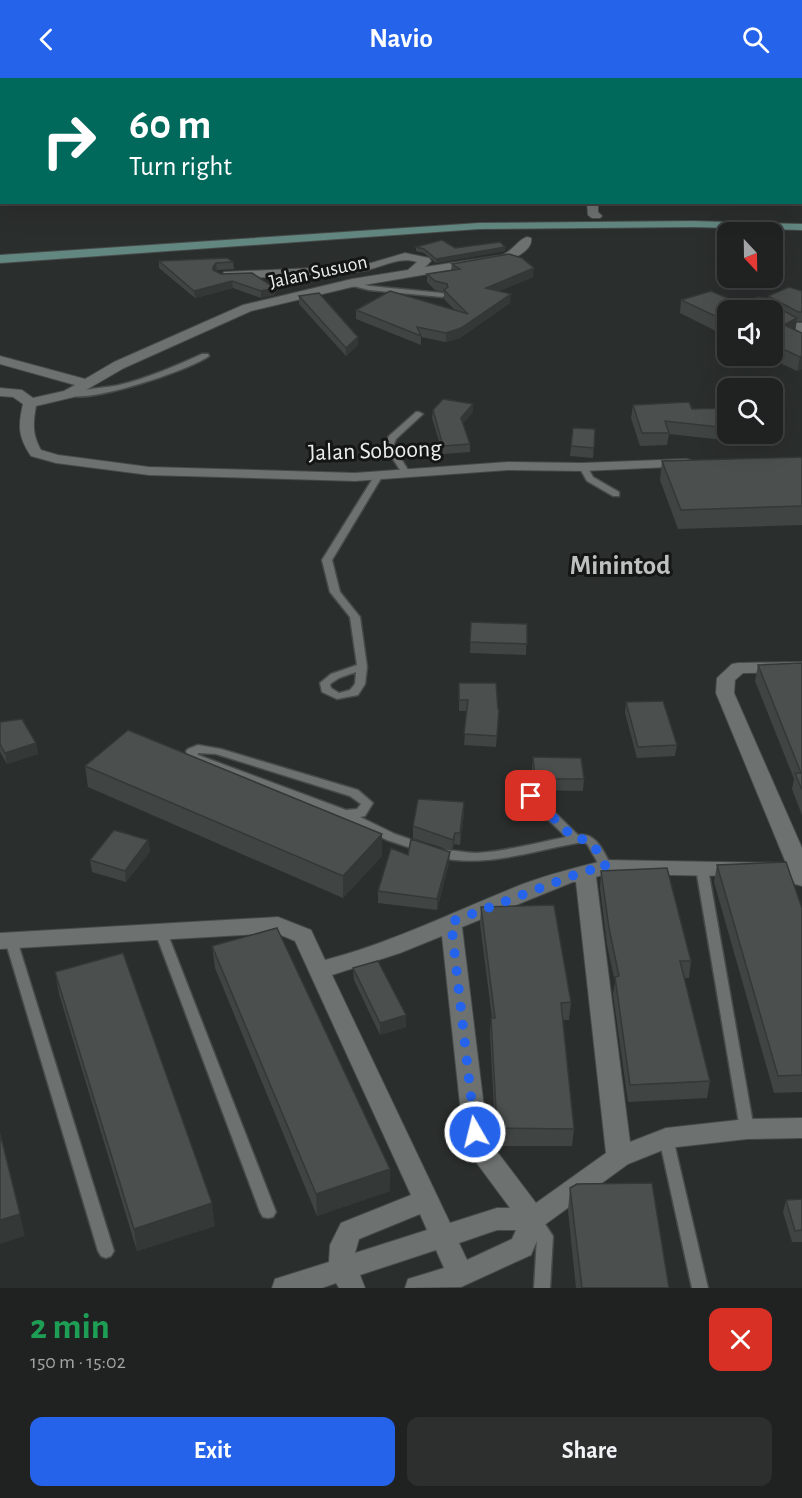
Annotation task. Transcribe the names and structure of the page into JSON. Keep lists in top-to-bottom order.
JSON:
{
  "streets": {
    "street": ["Jalan Susuon", "Jalan Soboong"]
  },
  "crossings": [
    ["Jalan Susuon", "Jalan Soboong"]
  ],
  "districts": ["Minintod"],
  "north": "bottom",
  "page": {
    "header": "Navio",
    "turn": ["60 m", "Turn right"],
    "heading": ["2 min", "150 m · 15:02"],
    "buttons": ["Exit", "Share"]
  }
}
